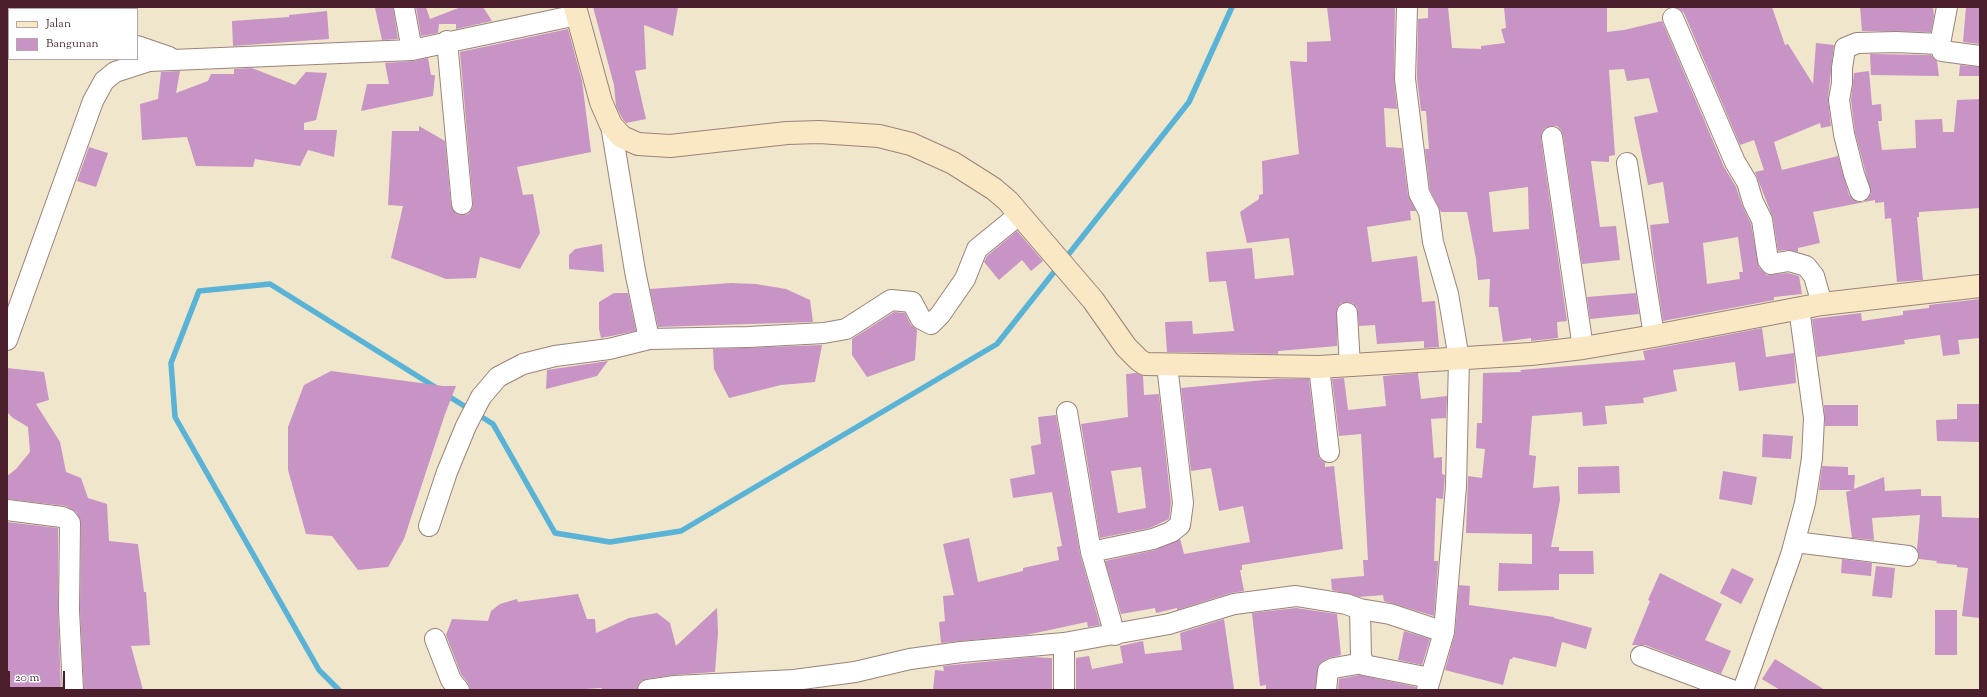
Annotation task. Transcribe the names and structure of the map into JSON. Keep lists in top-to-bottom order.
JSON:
{
  "legend": ["Jalan", "Bangunan"],
  "scale_bar": "20 m"
}
